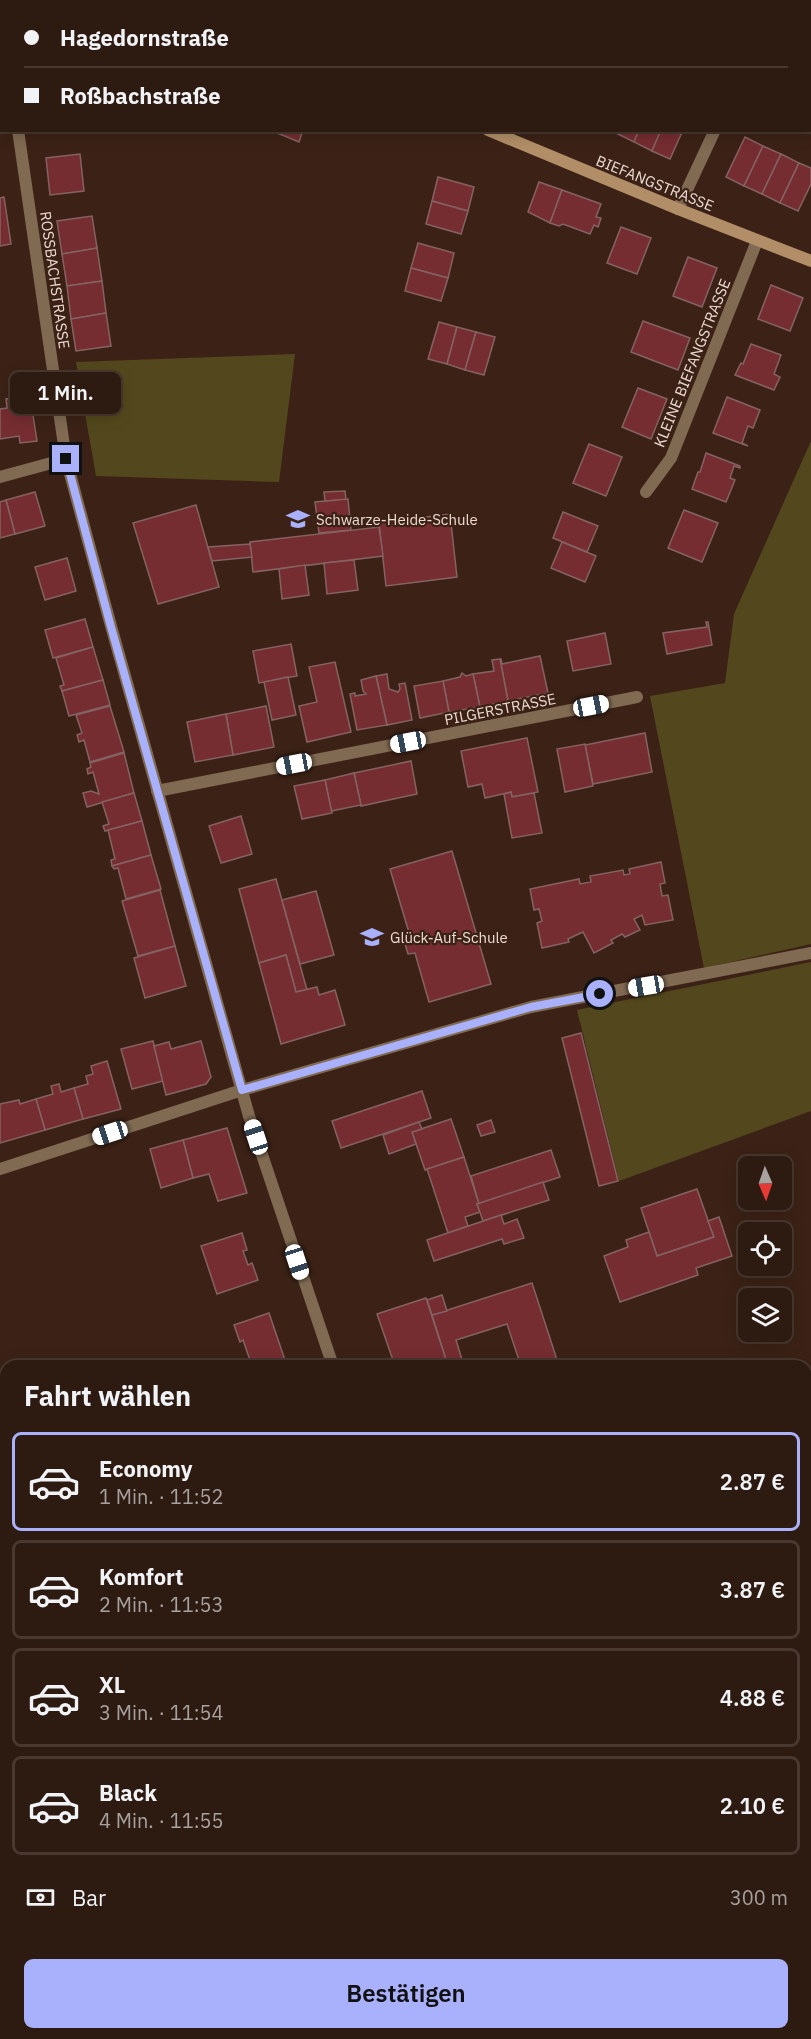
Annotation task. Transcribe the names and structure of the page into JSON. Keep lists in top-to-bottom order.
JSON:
{
  "streets": {
    "main road": ["BIEFANGSTRASSE"],
    "street": ["ROSSBACHSTRASSE", "KLEINE BIEFANGSTRASSE", "PILGERSTRASSE"]
  },
  "crossings": [
    ["BIEFANGSTRASSE", "KLEINE BIEFANGSTRASSE"],
    ["ROSSBACHSTRASSE", "PILGERSTRASSE"]
  ],
  "places": {
    "school or university": ["Schwarze-Heide-Schule", "Glück-Auf-Schule"]
  },
  "north": "bottom",
  "page": {
    "banner": ["Hagedornstraße", "Roßbachstraße"],
    "bubble": "1 Min.",
    "heading": "Fahrt wählen",
    "list": [
      {
        "name": "Economy",
        "note": "1 Min. · 11:52",
        "value": "2.87 €"
      },
      {
        "name": "Komfort",
        "note": "2 Min. · 11:53",
        "value": "3.87 €"
      },
      {
        "name": "XL",
        "note": "3 Min. · 11:54",
        "value": "4.88 €"
      },
      {
        "name": "Black",
        "note": "4 Min. · 11:55",
        "value": "2.10 €"
      }
    ],
    "pay": ["Bar", "300 m"],
    "buttons": "Bestätigen"
  }
}
